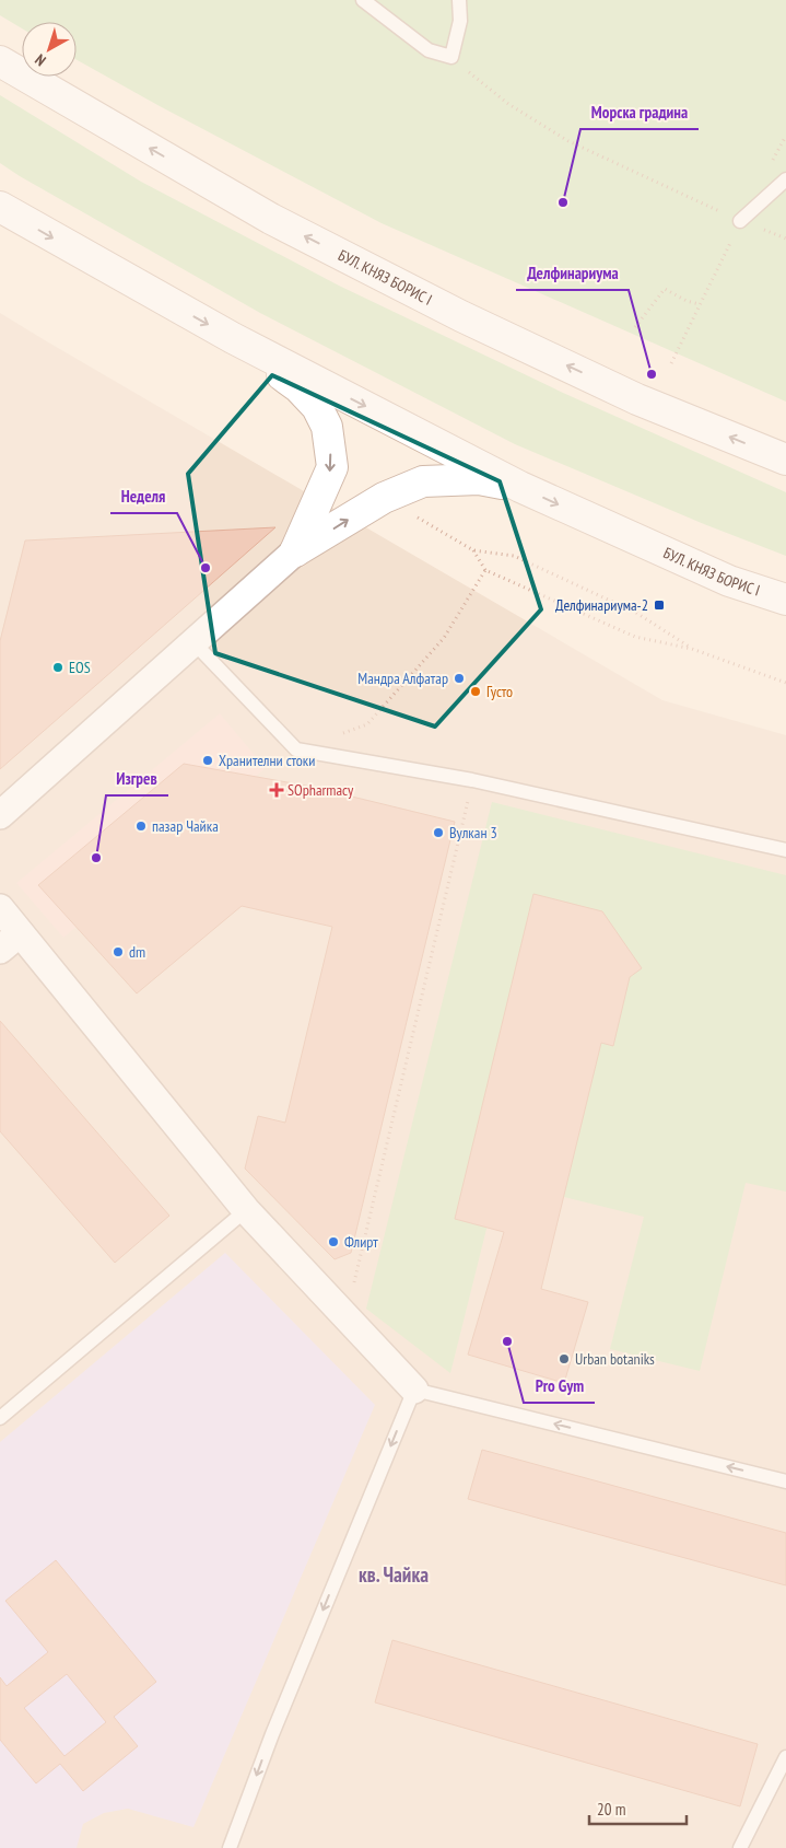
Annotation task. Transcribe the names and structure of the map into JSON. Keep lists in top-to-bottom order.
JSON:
{
  "streets": {
    "main road": ["БУЛ. КНЯЗ БОРИС I"]
  },
  "districts": ["кв. Чайка"],
  "places": {
    "other": [
      "Морска градина",
      "Делфинариума",
      "Неделя",
      "EOS",
      "Мандра Алфатар",
      "Густо",
      "Хранителни стоки",
      "пазар Чайка",
      "Вулкан 3",
      "Изгрев",
      "dm",
      "Флирт",
      "Pro Gym",
      "Urban botaniks"
    ],
    "transit": ["Делфинариума-2"],
    "health": ["SOpharmacy"]
  },
  "scale_bar": "20 m",
  "north": "bottom left"
}
